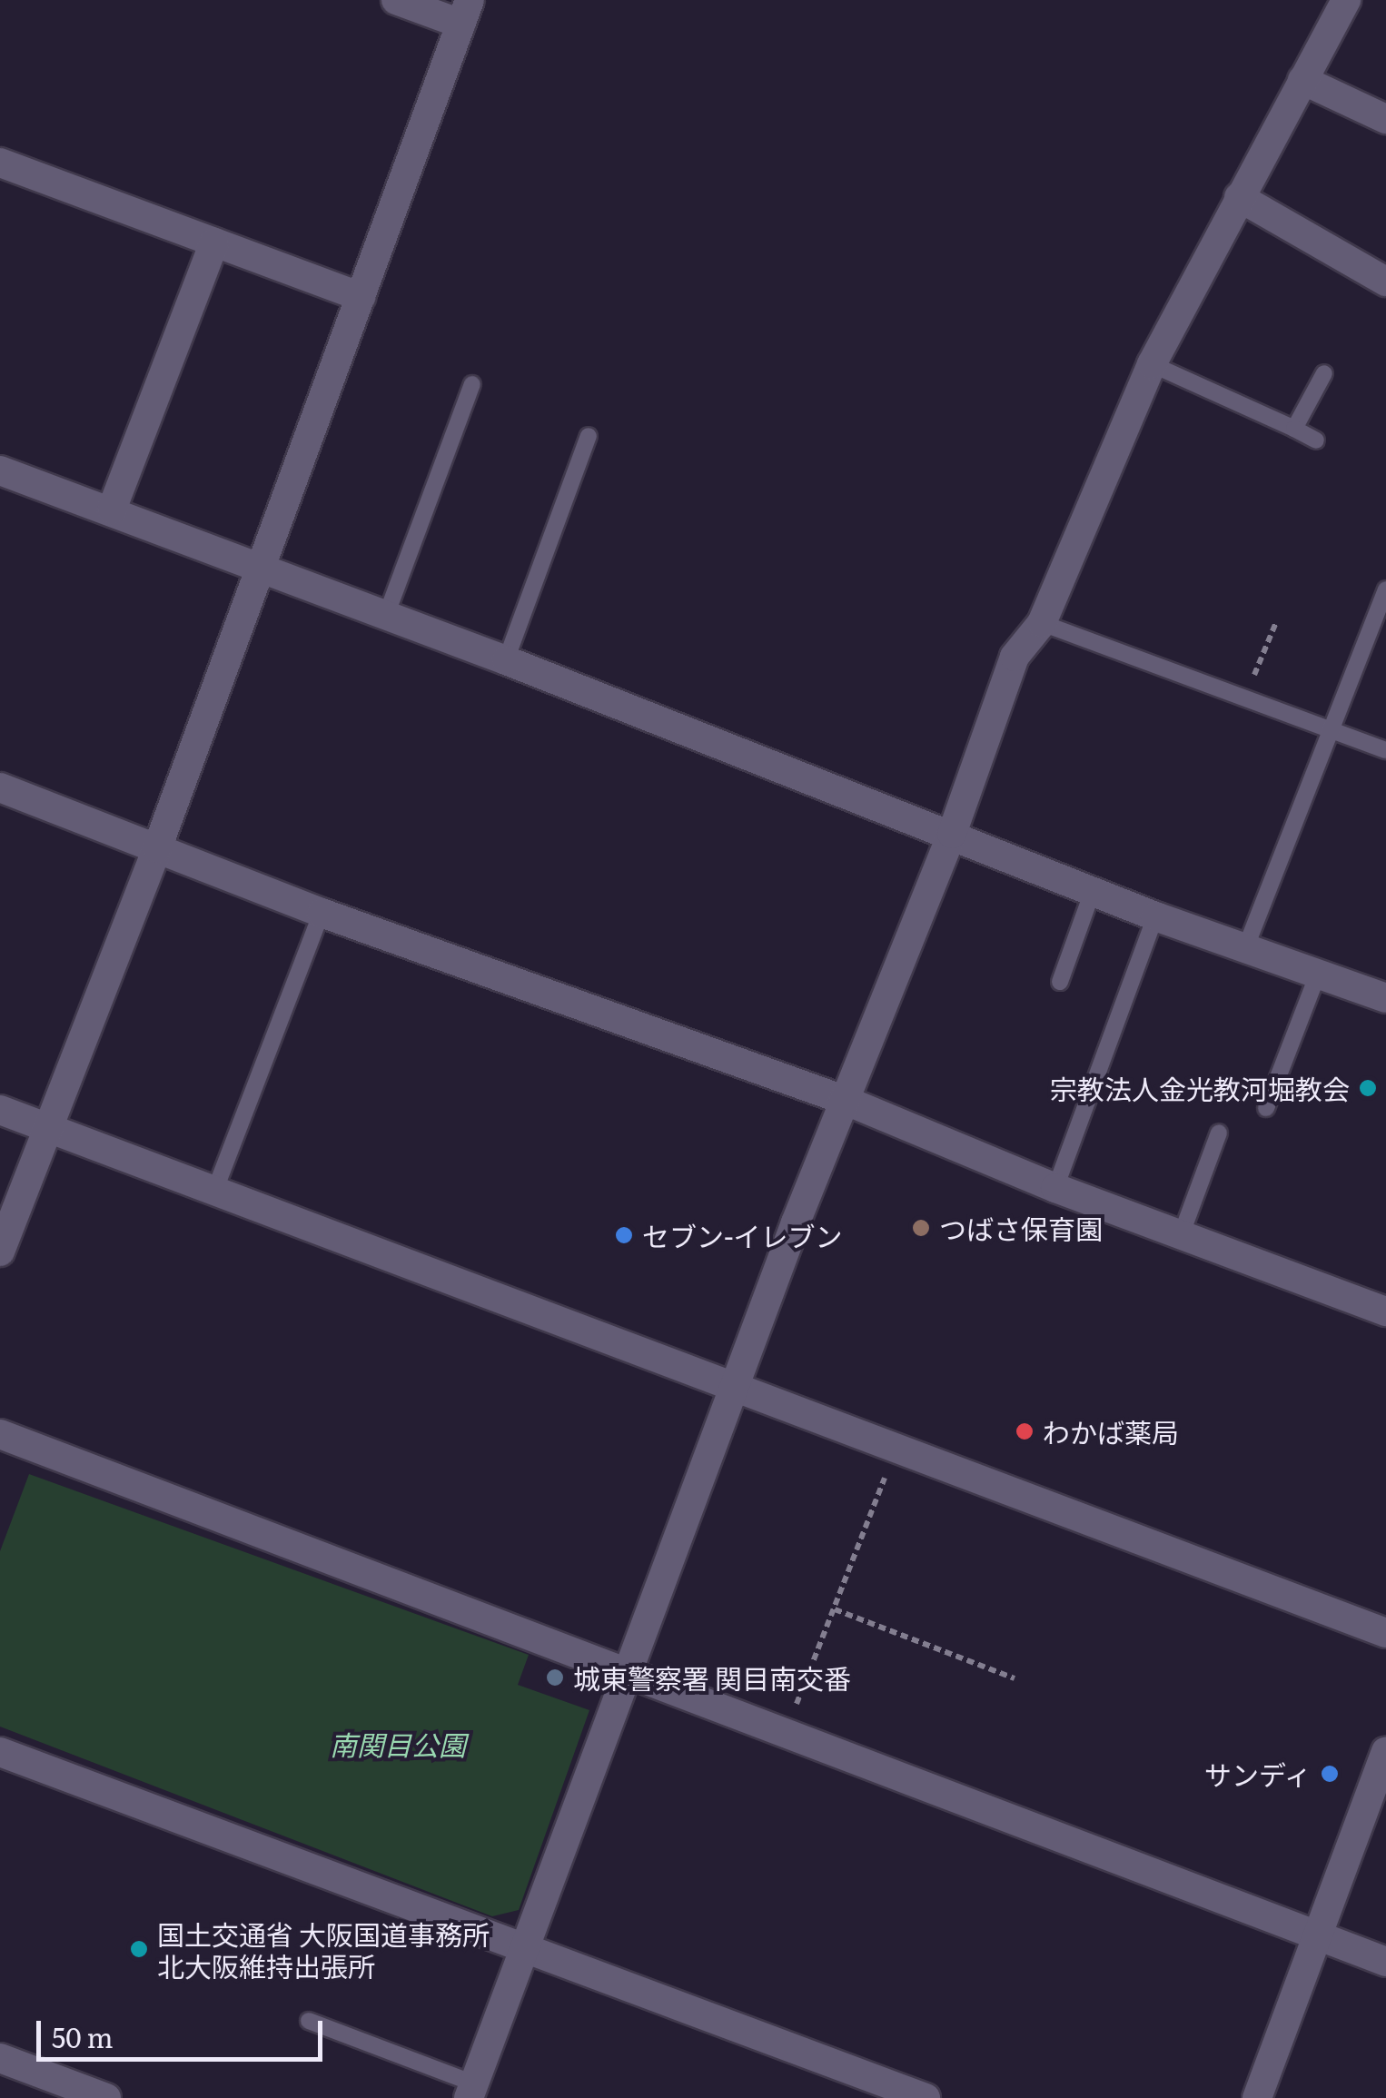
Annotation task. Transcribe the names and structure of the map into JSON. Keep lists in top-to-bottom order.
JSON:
{
  "parks": ["南関目公園"],
  "places": [
    "宗教法人金光教河堀教会",
    "つばさ保育園",
    "セブン-イレブン",
    "わかば薬局",
    "城東警察署 関目南交番",
    "サンディ",
    "国土交通省 大阪国道事務所 北大阪維持出張所"
  ],
  "scale_bar": "50 m"
}
